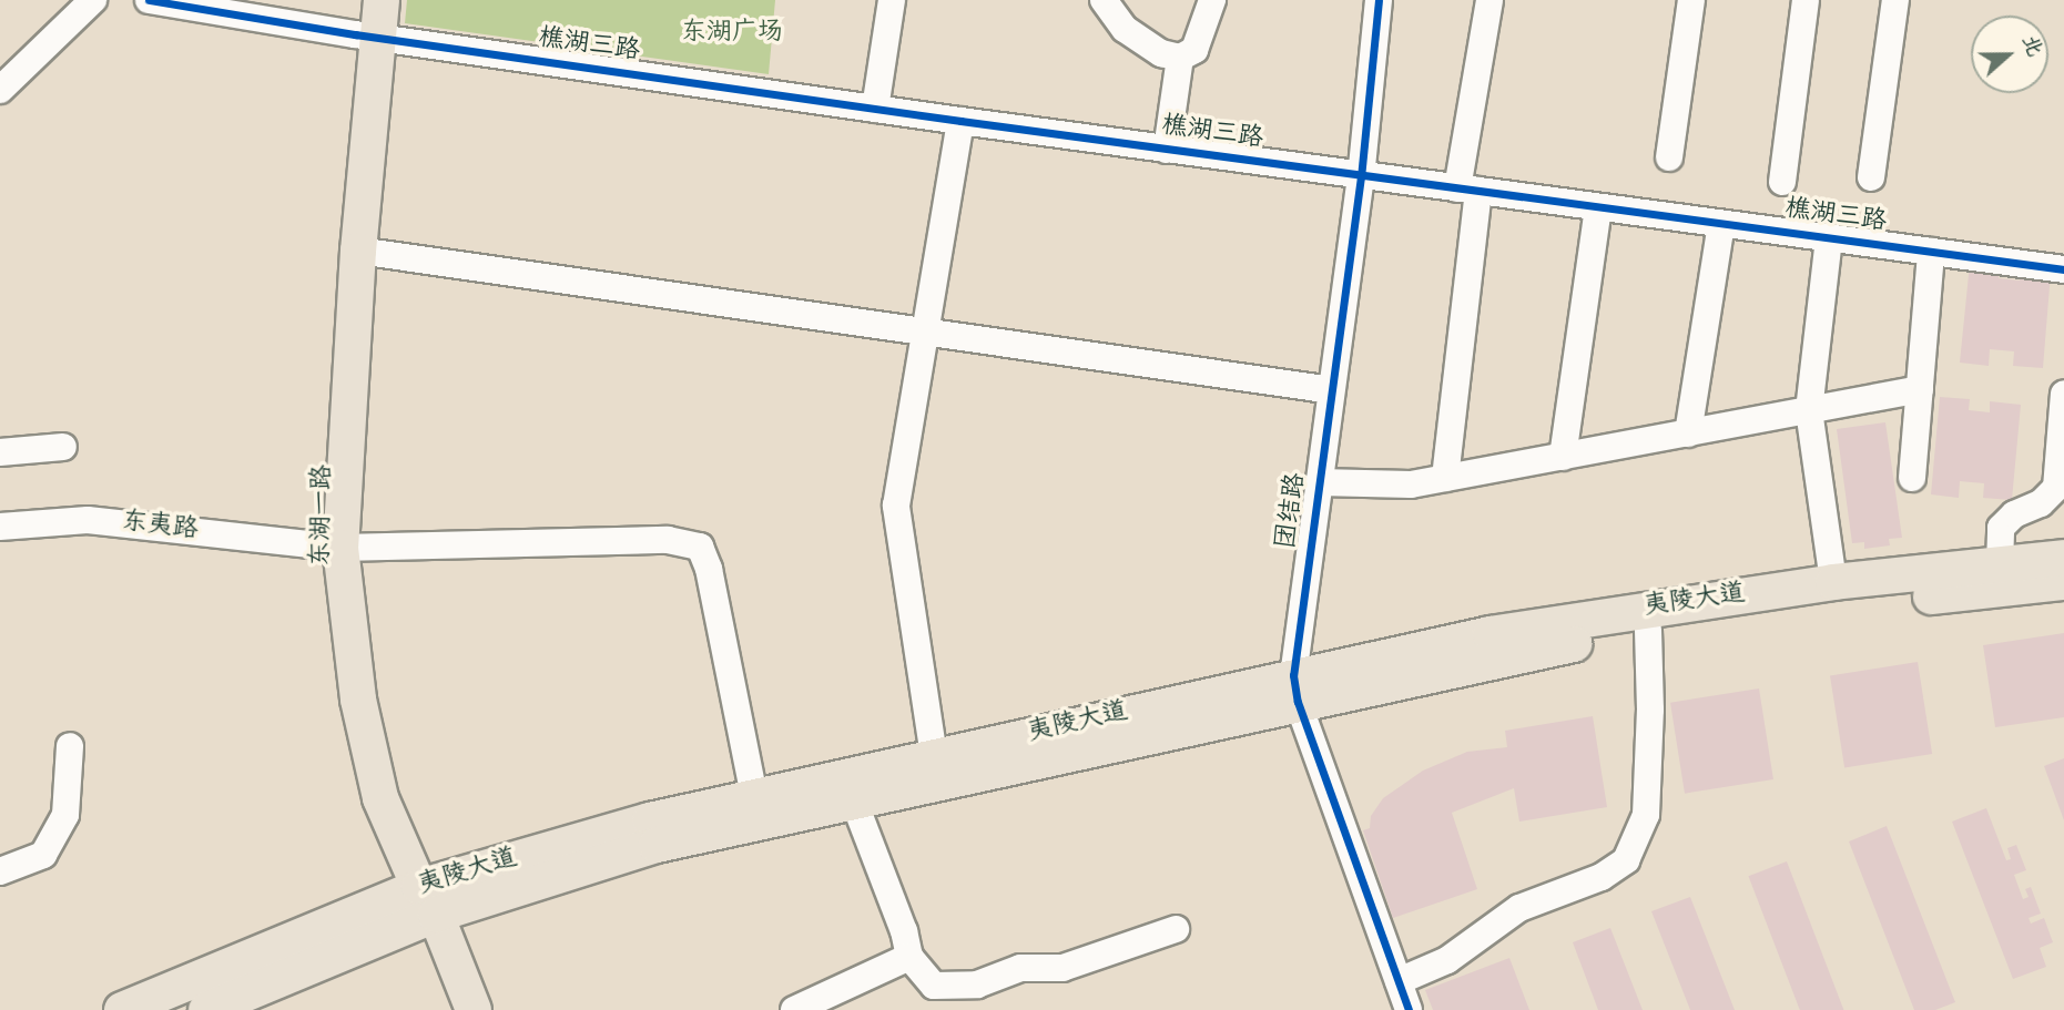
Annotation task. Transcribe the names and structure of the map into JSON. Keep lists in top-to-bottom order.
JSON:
{
  "streets": {
    "main road": ["东湖一路", "夷陵大道"],
    "street": ["樵湖三路", "团结路", "东夷路"]
  },
  "crossings": [
    ["樵湖三路", "团结路"],
    ["樵湖三路", "东湖一路"],
    ["团结路", "夷陵大道"],
    ["东湖一路", "东夷路"],
    ["东夷路", "夷陵大道"]
  ],
  "parks": ["东湖广场"],
  "north": "right"
}
